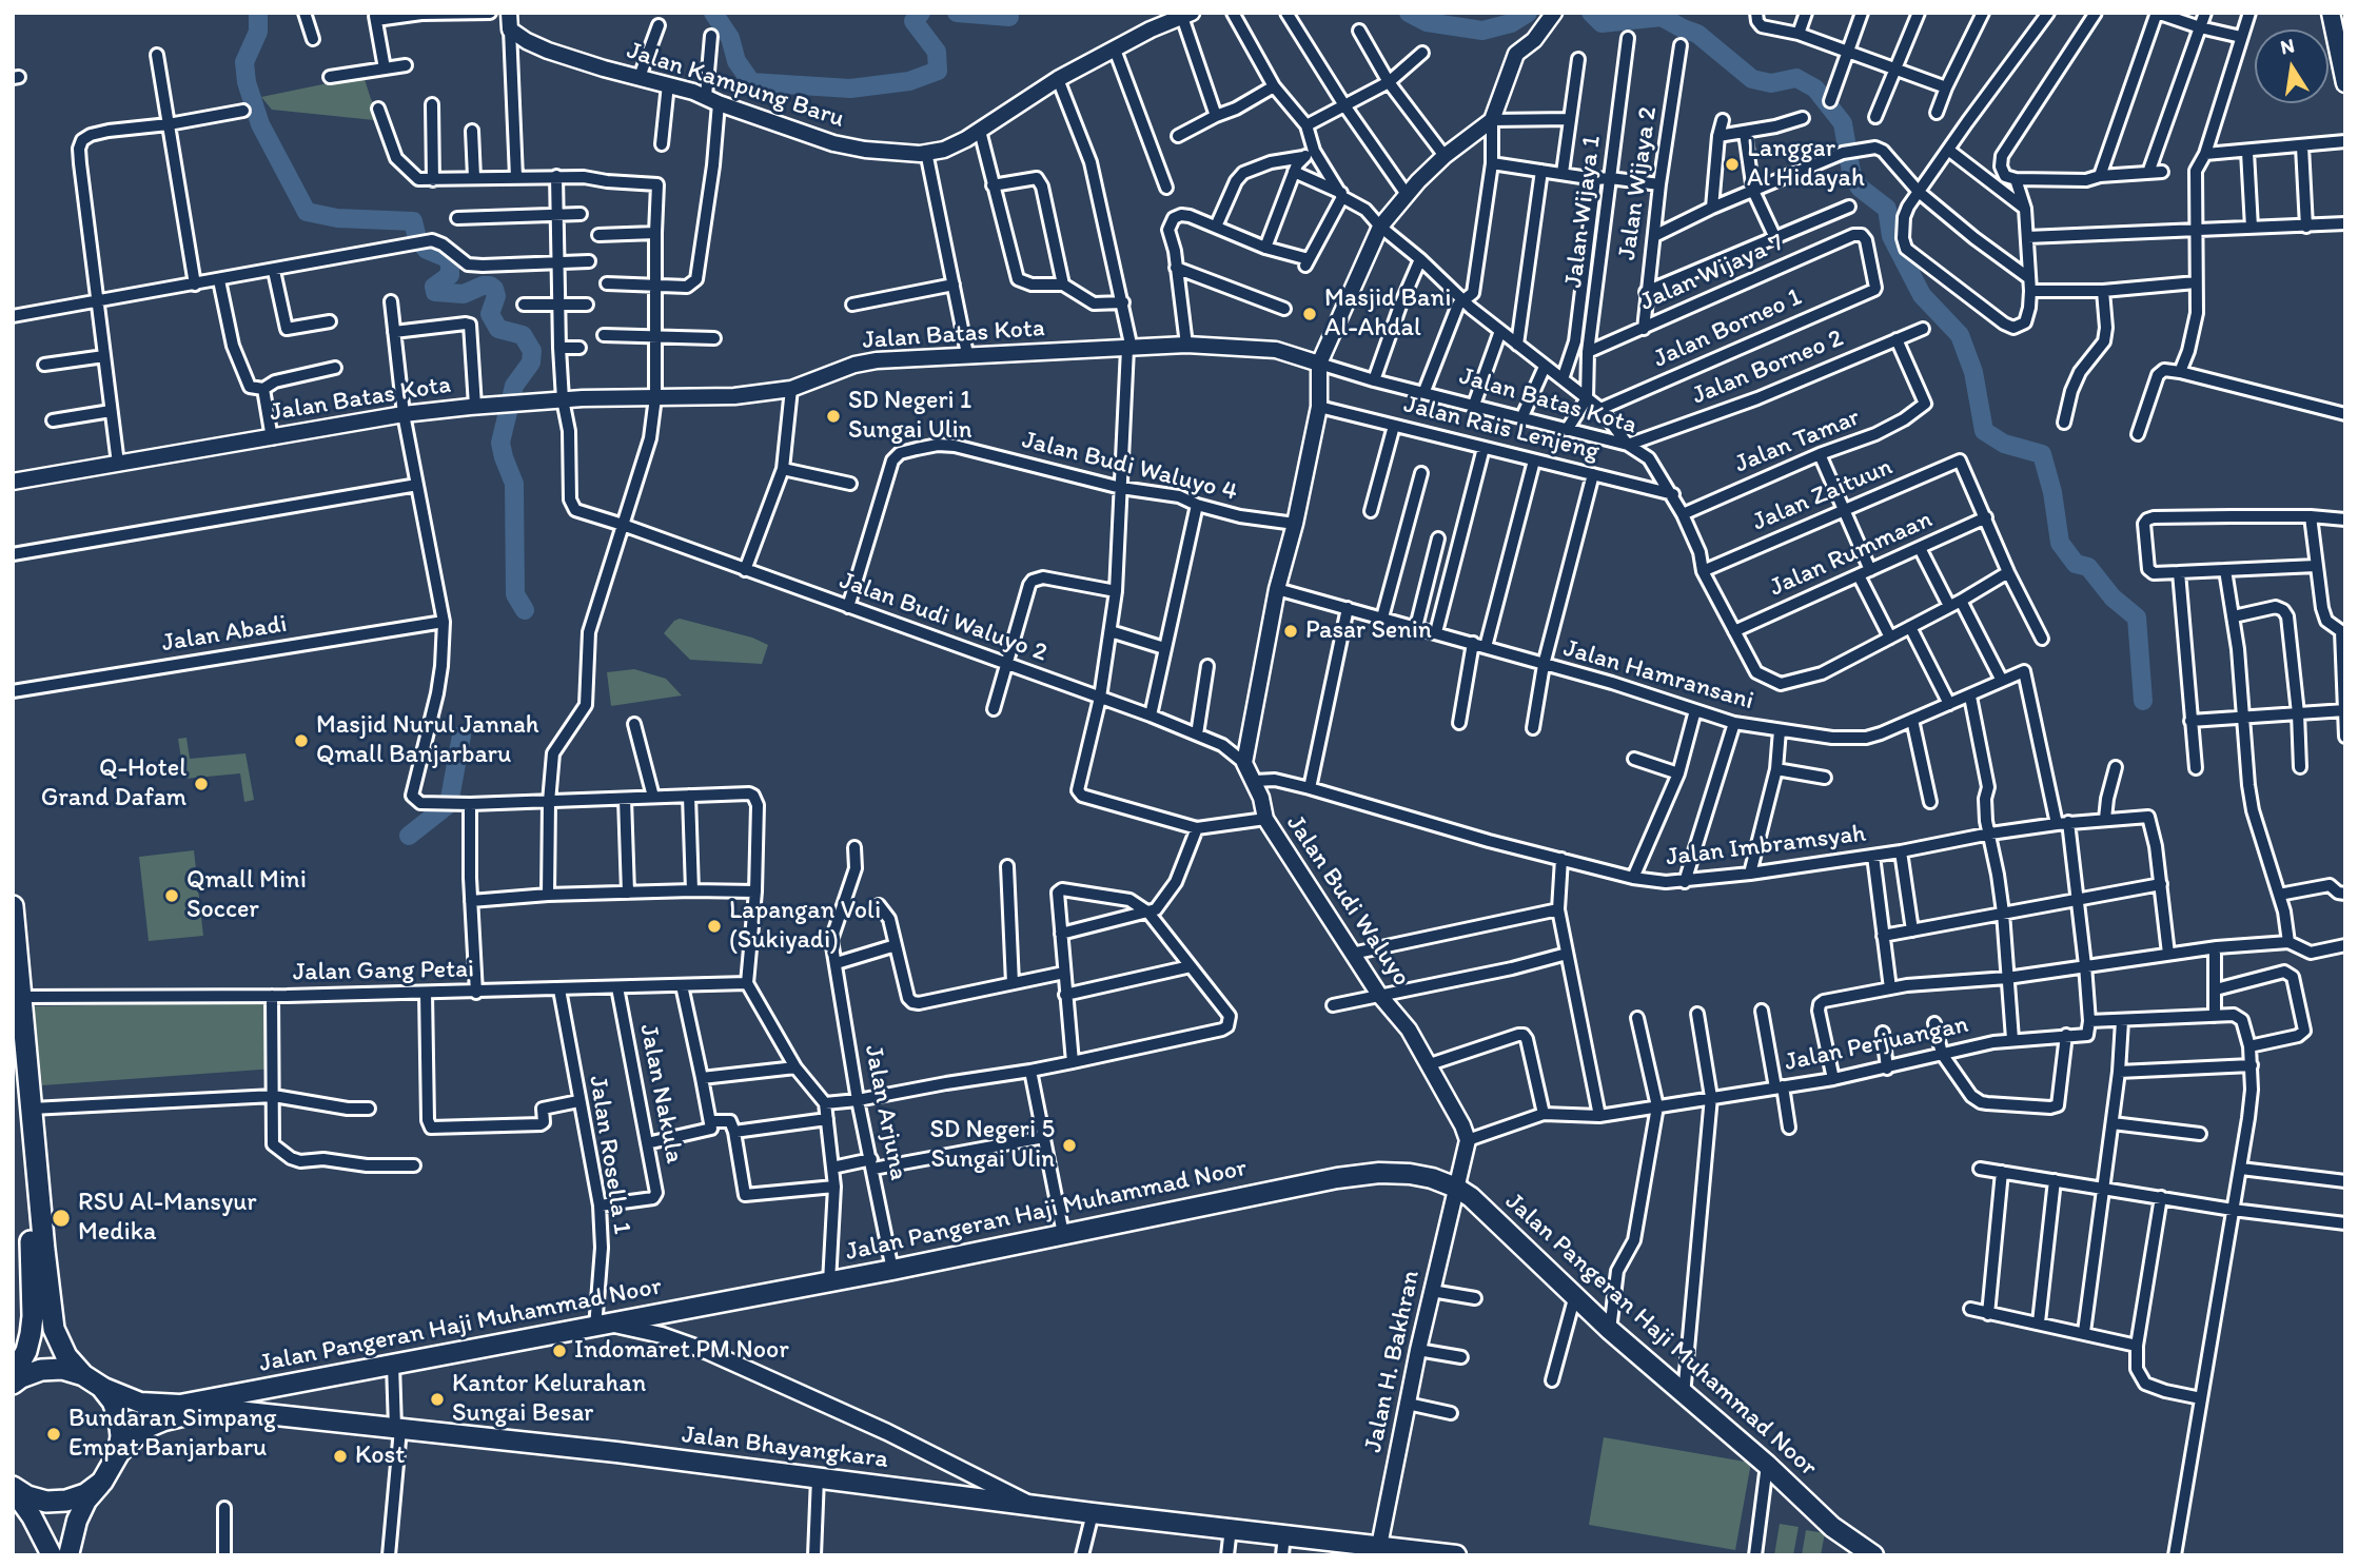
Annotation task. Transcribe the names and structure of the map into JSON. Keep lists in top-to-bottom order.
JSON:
{
  "streets": {
    "main road": ["Jalan Pangeran Haji Muhammad Noor", "Jalan Bhayangkara"],
    "street": [
      "Jalan Kampung Baru",
      "Jalan Wijaya 2",
      "Jalan Wijaya 1",
      "Jalan Wijaya 7",
      "Jalan Borneo 1",
      "Jalan Batas Kota",
      "Jalan Borneo 2",
      "Jalan Rais Lenjeng",
      "Jalan Tamar",
      "Jalan Budi Waluyo 4",
      "Jalan Zaituun",
      "Jalan Rummaan",
      "Jalan Budi Waluyo 2",
      "Jalan Abadi",
      "Jalan Hamransani",
      "Jalan Imbramsyah",
      "Jalan Budi Waluyo",
      "Jalan Gang Petai",
      "Jalan Perjuangan",
      "Jalan Nakula",
      "Jalan Arjuna",
      "Jalan Rosella 1",
      "Jalan H. Bakhran"
    ]
  },
  "crossings": [
    ["Jalan Wijaya 2", "Jalan Wijaya 7"],
    ["Jalan Wijaya 1", "Jalan Wijaya 7"],
    ["Jalan Wijaya 7", "Jalan Borneo 1"],
    ["Jalan Batas Kota", "Jalan Borneo 2"],
    ["Jalan Batas Kota", "Jalan Rais Lenjeng"],
    ["Jalan Batas Kota", "Jalan Tamar"],
    ["Jalan Batas Kota", "Jalan Zaituun"],
    ["Jalan Batas Kota", "Jalan Rummaan"],
    ["Jalan Batas Kota", "Jalan Budi Waluyo 2"],
    ["Jalan Borneo 2", "Jalan Tamar"],
    ["Jalan Budi Waluyo 4", "Jalan Budi Waluyo 2"],
    ["Jalan Zaituun", "Jalan Rummaan"],
    ["Jalan Budi Waluyo 2", "Jalan Budi Waluyo"],
    ["Jalan Hamransani", "Jalan Imbramsyah"],
    ["Jalan Imbramsyah", "Jalan Budi Waluyo"],
    ["Jalan Budi Waluyo", "Jalan Perjuangan"],
    ["Jalan Gang Petai", "Jalan Nakula"],
    ["Jalan Gang Petai", "Jalan Rosella 1"],
    ["Jalan Nakula", "Jalan Rosella 1"],
    ["Jalan Arjuna", "Jalan Pangeran Haji Muhammad Noor"],
    ["Jalan Rosella 1", "Jalan Pangeran Haji Muhammad Noor"],
    ["Jalan Pangeran Haji Muhammad Noor", "Jalan H. Bakhran"],
    ["Jalan Pangeran Haji Muhammad Noor", "Jalan Bhayangkara"],
    ["Jalan H. Bakhran", "Jalan Bhayangkara"]
  ],
  "places": [
    "Langgar Al Hidayah",
    "Masjid Bani Al-Ahdal",
    "SD Negeri 1 Sungai Ulin",
    "Pasar Senin",
    "Masjid Nurul Jannah Qmall Banjarbaru",
    "Q-Hotel Grand Dafam",
    "Qmall Mini Soccer",
    "Lapangan Voli (Sukiyadi)",
    "SD Negeri 5 Sungai Ulin",
    "RSU Al-Mansyur Medika",
    "Indomaret PM Noor",
    "Kantor Kelurahan Sungai Besar",
    "Bundaran Simpang Empat Banjarbaru",
    "Kost"
  ],
  "north": "top"
}
